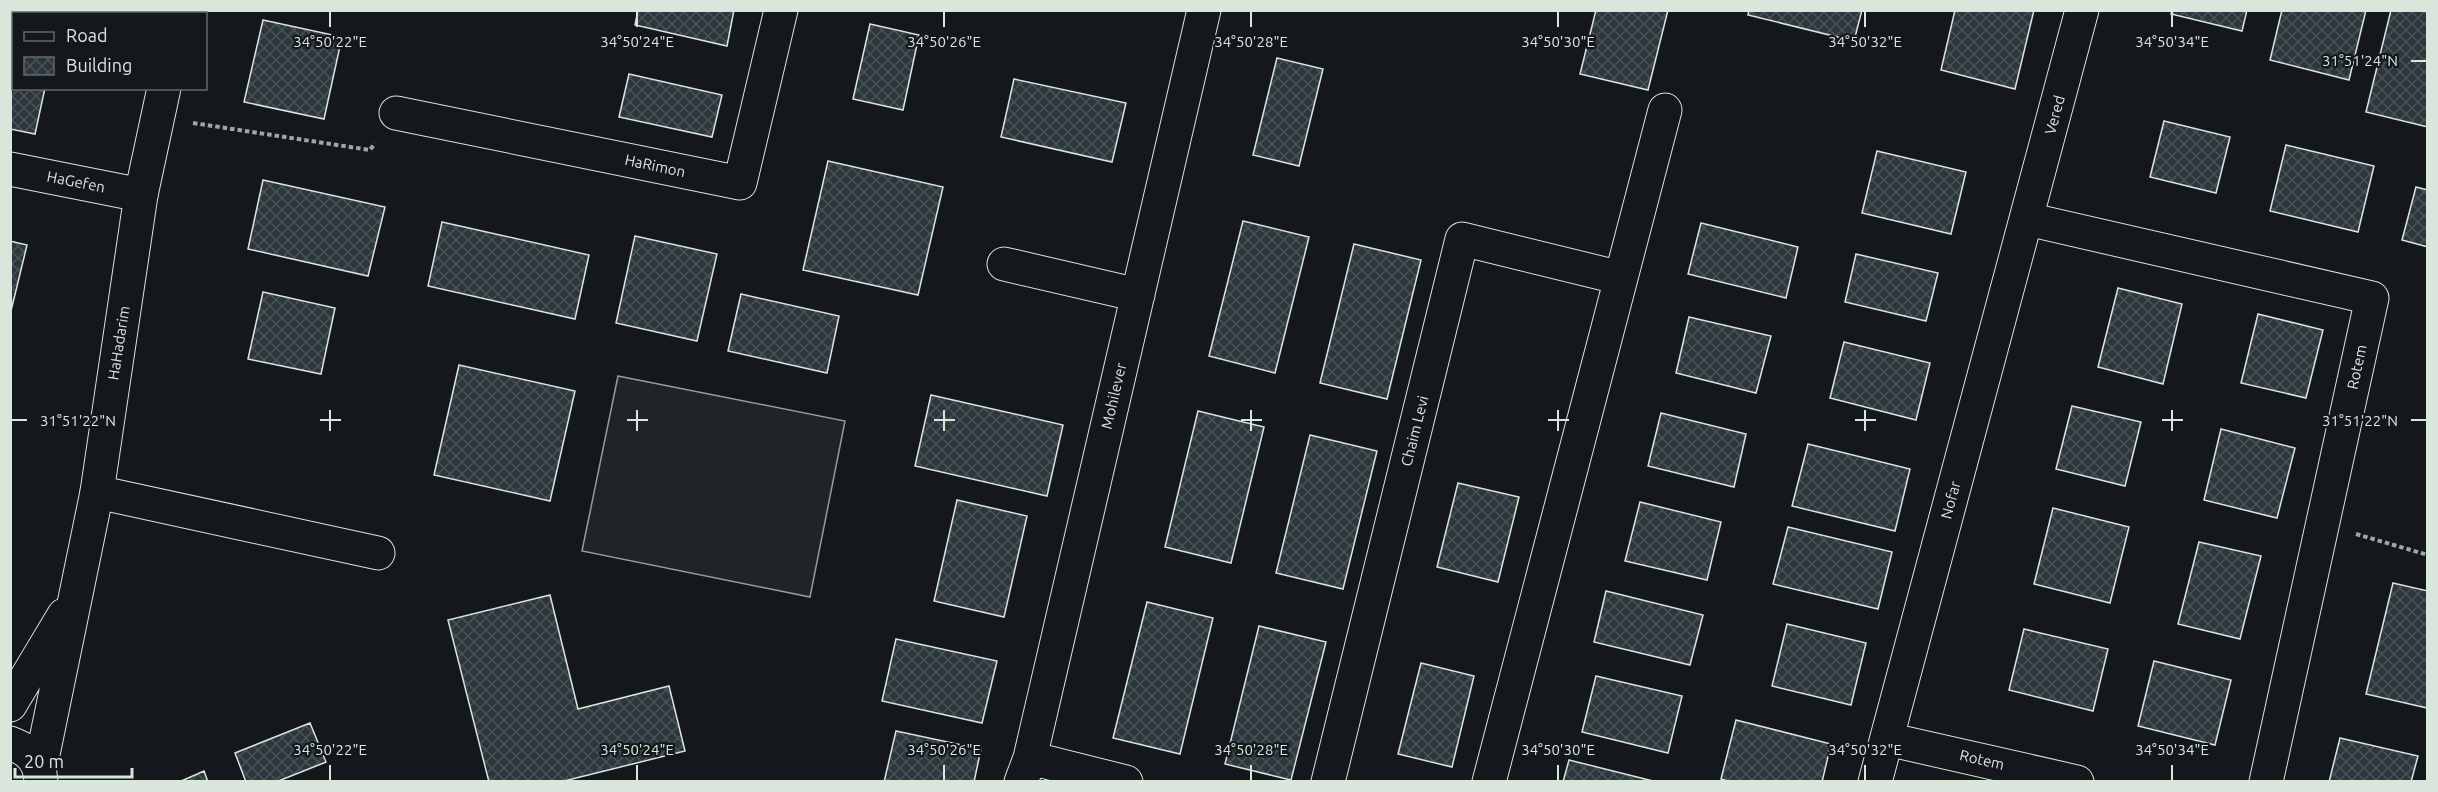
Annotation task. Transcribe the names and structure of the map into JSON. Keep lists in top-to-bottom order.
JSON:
{
  "streets": {
    "street": [
      "Vered",
      "HaRimon",
      "HaGefen",
      "HaHadarim",
      "Rotem",
      "Mohilever",
      "Chaim Levi",
      "Nofar"
    ]
  },
  "crossings": [
    ["Vered", "Rotem"],
    ["Vered", "Nofar"],
    ["HaGefen", "HaHadarim"],
    ["Rotem", "Nofar"]
  ],
  "legend": ["Road", "Building"],
  "scale_bar": "20 m",
  "coordinates": [
    "34°50'22\"E",
    "34°50'24\"E",
    "34°50'26\"E",
    "34°50'28\"E",
    "34°50'30\"E",
    "34°50'32\"E",
    "34°50'34\"E",
    "31°51'24\"N",
    "31°51'22\"N"
  ]
}
